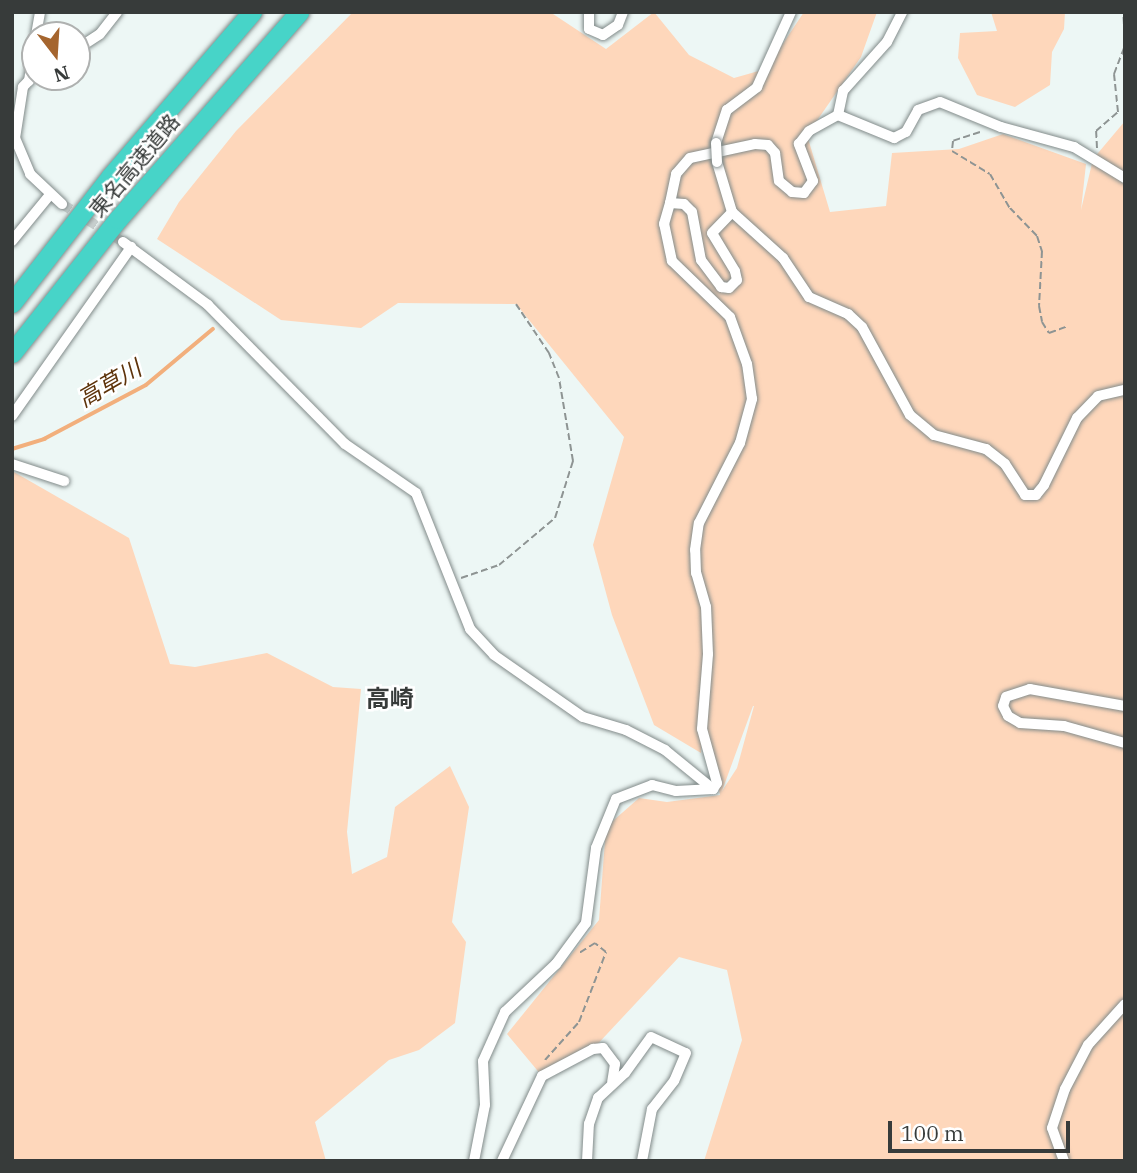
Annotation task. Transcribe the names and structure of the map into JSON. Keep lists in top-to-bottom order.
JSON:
{
  "streets": {
    "highway": ["東名高速道路"]
  },
  "districts": ["高崎"],
  "water": ["高草川"],
  "scale_bar": "100 m",
  "north": "bottom"
}
